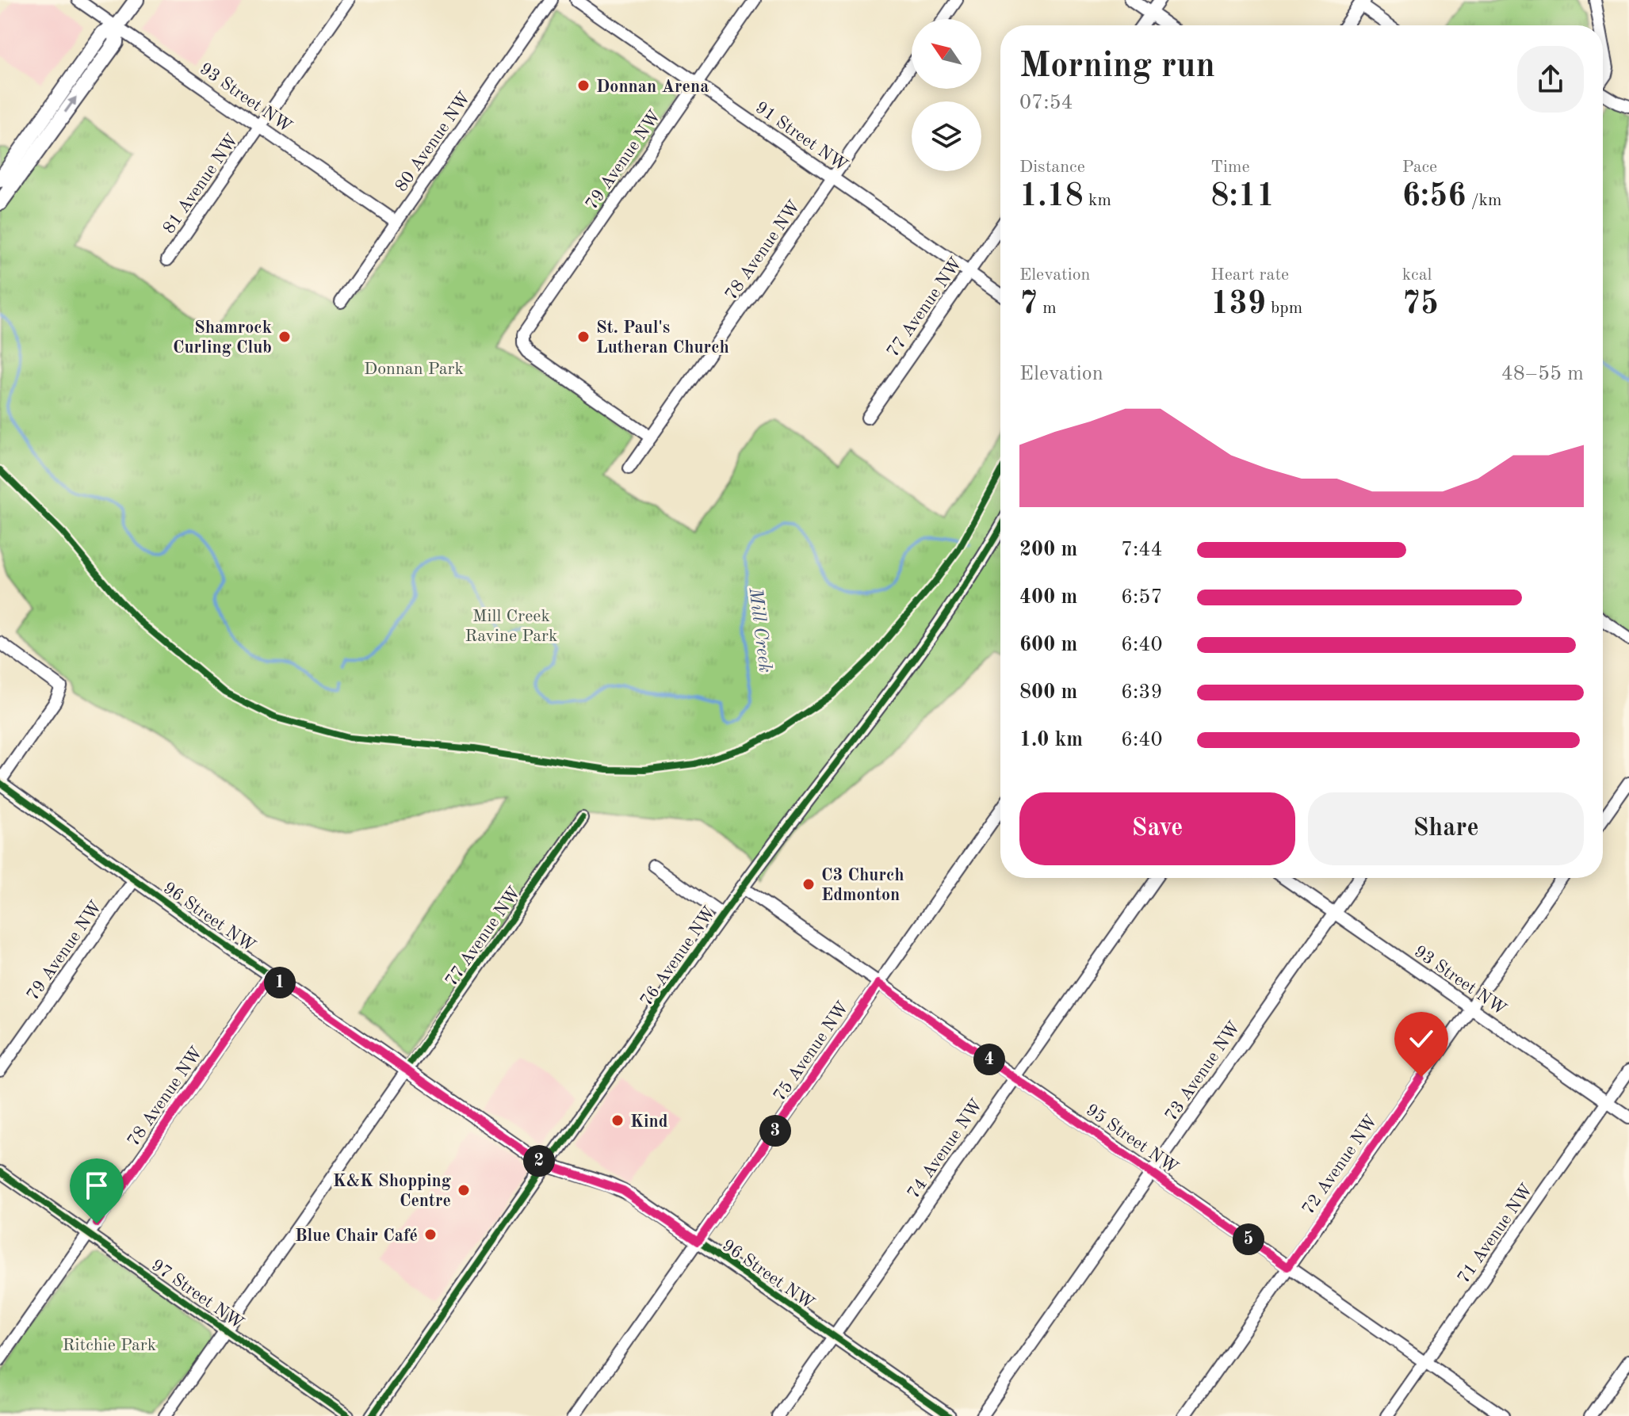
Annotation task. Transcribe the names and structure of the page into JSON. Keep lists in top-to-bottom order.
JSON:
{
  "streets": {
    "street": [
      "93 Street NW",
      "91 Street NW",
      "80 Avenue NW",
      "79 Avenue NW",
      "81 Avenue NW",
      "78 Avenue NW",
      "77 Avenue NW",
      "96 Street NW",
      "76 Avenue NW",
      "75 Avenue NW",
      "73 Avenue NW",
      "95 Street NW",
      "74 Avenue NW",
      "72 Avenue NW",
      "71 Avenue NW",
      "97 Street NW"
    ]
  },
  "crossings": [
    ["93 Street NW", "80 Avenue NW"],
    ["93 Street NW", "81 Avenue NW"],
    ["93 Street NW", "73 Avenue NW"],
    ["93 Street NW", "72 Avenue NW"],
    ["93 Street NW", "71 Avenue NW"],
    ["91 Street NW", "79 Avenue NW"],
    ["91 Street NW", "78 Avenue NW"],
    ["91 Street NW", "77 Avenue NW"],
    ["79 Avenue NW", "78 Avenue NW"],
    ["79 Avenue NW", "96 Street NW"],
    ["78 Avenue NW", "96 Street NW"],
    ["78 Avenue NW", "97 Street NW"],
    ["77 Avenue NW", "96 Street NW"],
    ["77 Avenue NW", "97 Street NW"],
    ["96 Street NW", "76 Avenue NW"],
    ["96 Street NW", "75 Avenue NW"],
    ["96 Street NW", "74 Avenue NW"],
    ["76 Avenue NW", "95 Street NW"],
    ["75 Avenue NW", "95 Street NW"],
    ["73 Avenue NW", "95 Street NW"],
    ["95 Street NW", "74 Avenue NW"],
    ["95 Street NW", "72 Avenue NW"],
    ["95 Street NW", "71 Avenue NW"]
  ],
  "water": ["Mill Creek"],
  "parks": ["Donnan Park", "Mill Creek Ravine Park", "Ritchie Park"],
  "places": [
    "Donnan Arena",
    "Shamrock Curling Club",
    "St. Paul's Lutheran Church",
    "C3 Church Edmonton",
    "Kind",
    "K&K Shopping Centre",
    "Blue Chair Café"
  ],
  "north": "top left",
  "page": {
    "heading": ["Morning run", "07:54"],
    "stats": [
      ["Distance", "1.18 km"],
      ["Time", "8:11"],
      ["Pace", "6:56 /km"],
      ["Elevation", "7 m"],
      ["Heart rate", "139 bpm"],
      ["kcal", "75"]
    ],
    "chart": ["Elevation", "48–55 m"],
    "list": [
      {
        "name": "200 m",
        "note": "7:44"
      },
      {
        "name": "400 m",
        "note": "6:57"
      },
      {
        "name": "600 m",
        "note": "6:40"
      },
      {
        "name": "800 m",
        "note": "6:39"
      },
      {
        "name": "1.0 km",
        "note": "6:40"
      }
    ],
    "buttons": ["Save", "Share"],
    "pins": [
      "1",
      "4",
      "3",
      "2",
      "5"
    ]
  }
}
